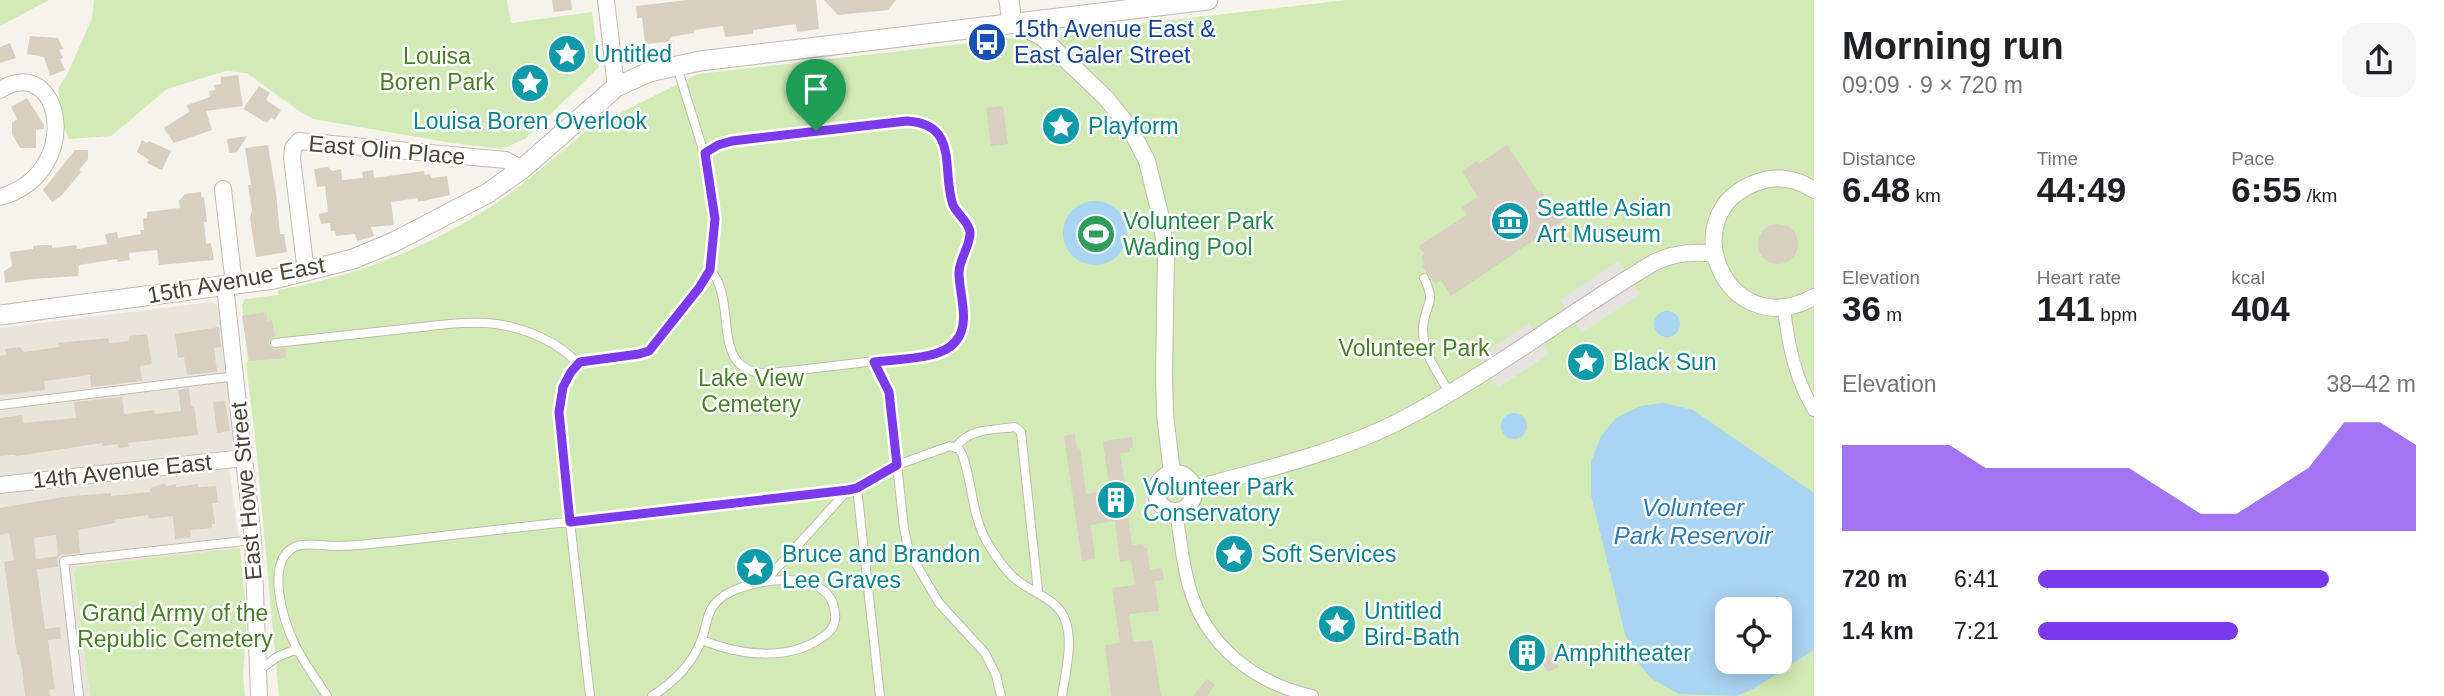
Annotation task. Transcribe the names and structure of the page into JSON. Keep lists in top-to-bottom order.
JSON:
{
  "streets": {
    "street": [
      "East Olin Place",
      "15th Avenue East",
      "14th Avenue East",
      "East Howe Street"
    ]
  },
  "crossings": [
    ["East Olin Place", "15th Avenue East"],
    ["15th Avenue East", "East Howe Street"],
    ["14th Avenue East", "East Howe Street"]
  ],
  "water": ["Volunteer Park Reservoir"],
  "parks": [
    "Louisa Boren Park",
    "Volunteer Park",
    "Lake View Cemetery",
    "Grand Army of the Republic Cemetery"
  ],
  "places": {
    "bus stop": ["15th Avenue East & East Galer Street"],
    "place": [
      "Untitled",
      "Louisa Boren Overlook",
      "Playform",
      "Black Sun",
      "Soft Services",
      "Bruce and Brandon Lee Graves",
      "Untitled Bird-Bath"
    ],
    "museum": ["Seattle Asian Art Museum"],
    "sports": ["Volunteer Park Wading Pool"],
    "building": ["Volunteer Park Conservatory", "Amphitheater"]
  },
  "page": {
    "heading": ["Morning run", "09:09 · 9 × 720 m"],
    "stats": [
      ["Distance", "6.48 km"],
      ["Time", "44:49"],
      ["Pace", "6:55 /km"],
      ["Elevation", "36 m"],
      ["Heart rate", "141 bpm"],
      ["kcal", "404"]
    ],
    "chart": ["Elevation", "38–42 m"],
    "list": [
      {
        "name": "720 m",
        "note": "6:41"
      },
      {
        "name": "1.4 km",
        "note": "7:21"
      }
    ]
  }
}
